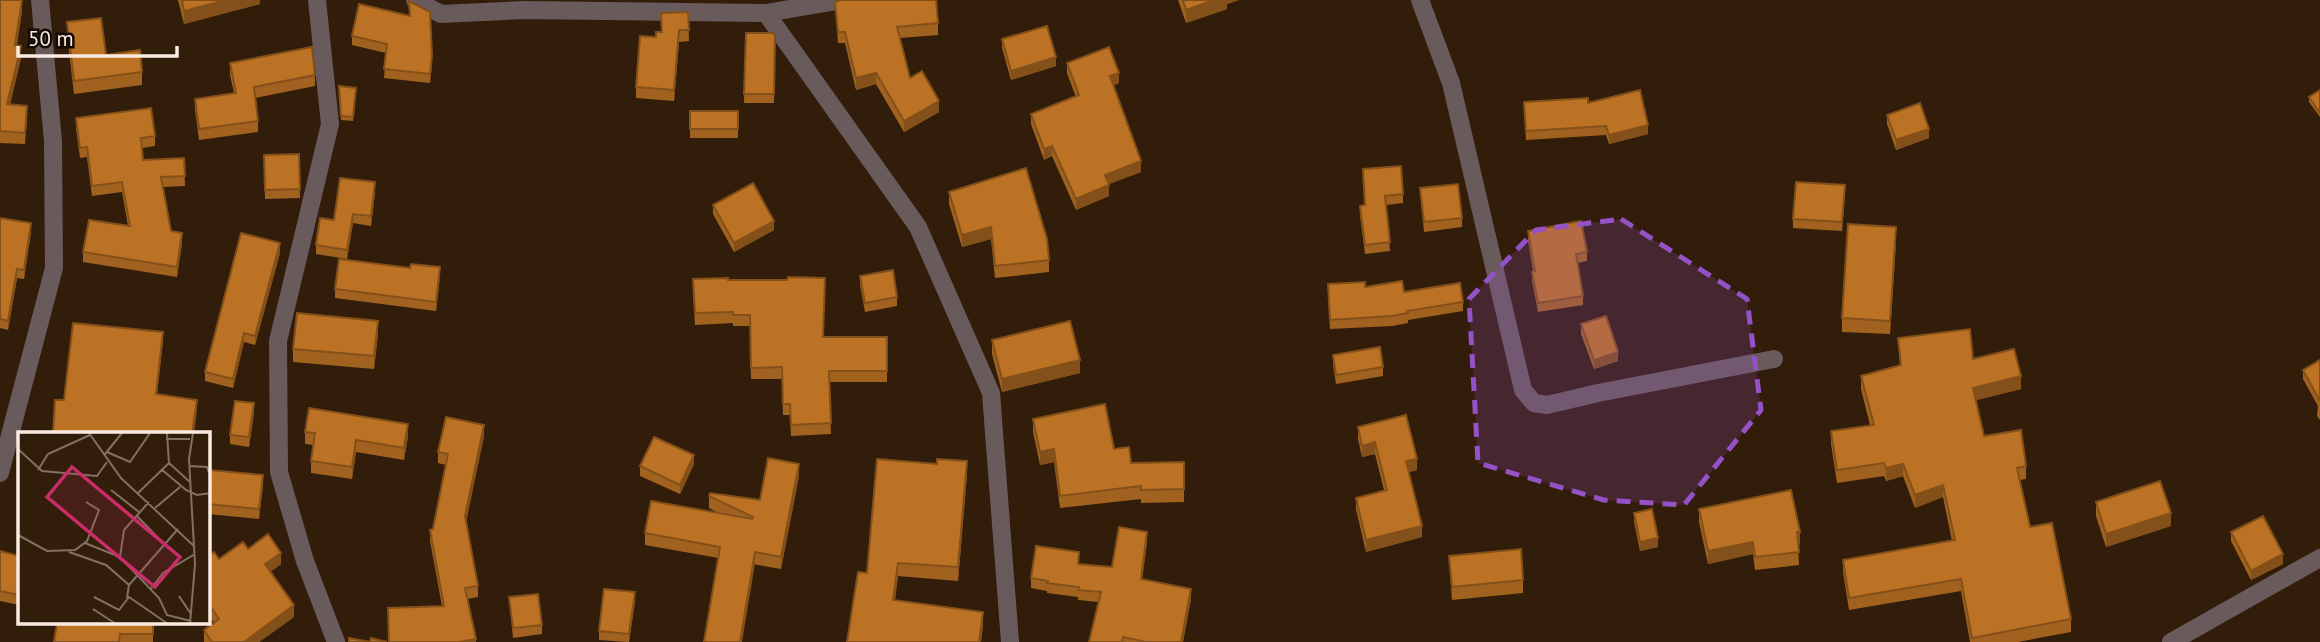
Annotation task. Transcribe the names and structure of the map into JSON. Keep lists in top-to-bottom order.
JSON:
{
  "scale_bar": "50 m"
}
